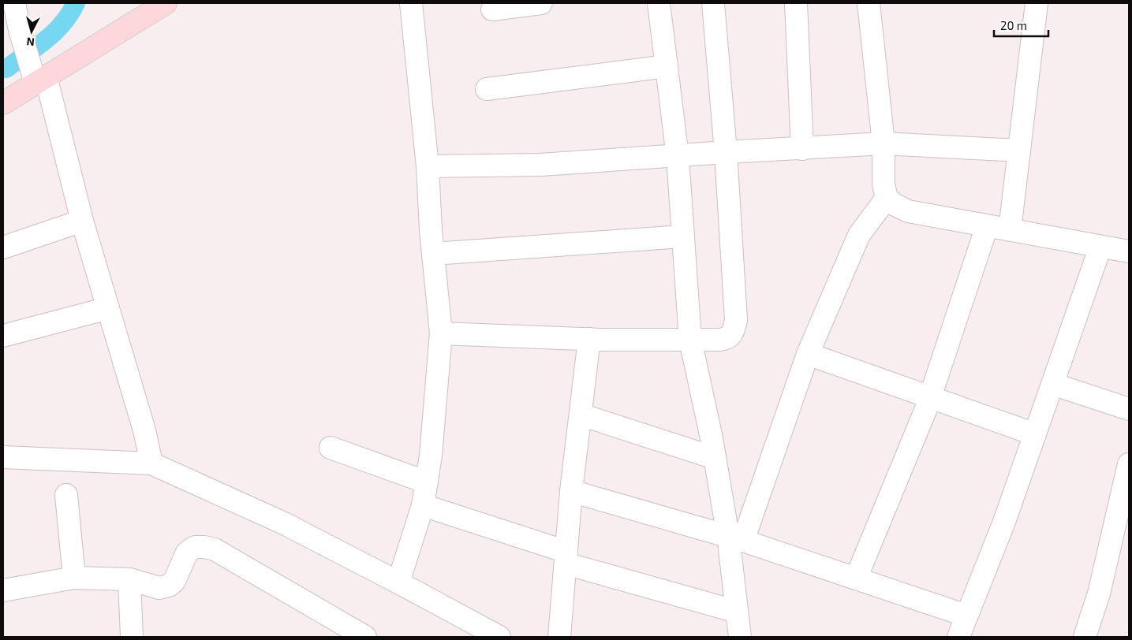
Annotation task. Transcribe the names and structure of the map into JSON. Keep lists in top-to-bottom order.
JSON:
{
  "scale_bar": "20 m",
  "north": "bottom"
}
